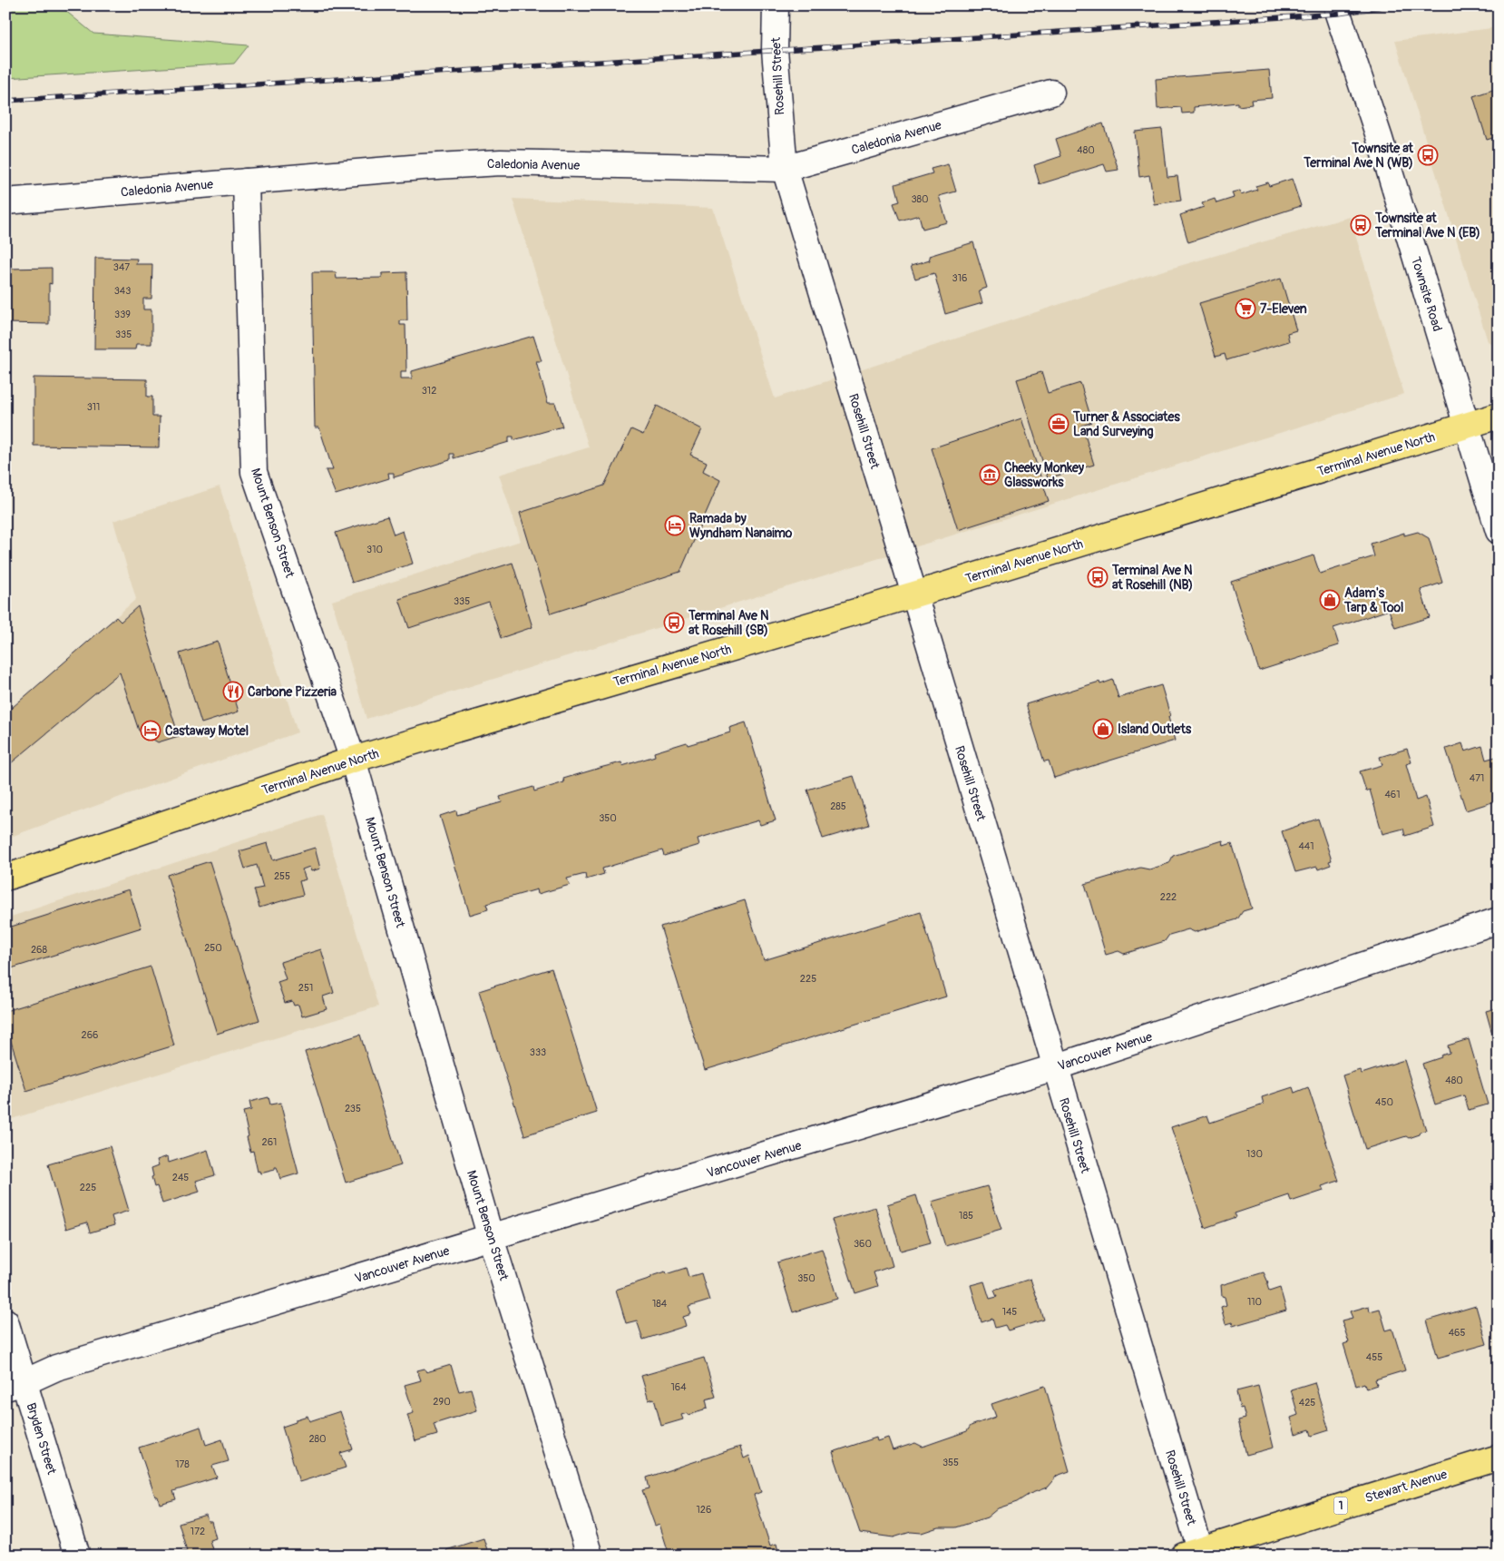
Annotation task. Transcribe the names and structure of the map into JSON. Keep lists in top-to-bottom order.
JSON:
{
  "streets": {
    "main road": ["Terminal Avenue North", "Stewart Avenue", "1"],
    "street": [
      "Rosehill Street",
      "Caledonia Avenue",
      "Townsite Road",
      "Mount Benson Street",
      "Vancouver Avenue",
      "Bryden Street"
    ]
  },
  "crossings": [
    ["Rosehill Street", "Caledonia Avenue"],
    ["Rosehill Street", "Terminal Avenue North"],
    ["Rosehill Street", "Vancouver Avenue"],
    ["Rosehill Street", "Stewart Avenue"],
    ["Caledonia Avenue", "Mount Benson Street"],
    ["Townsite Road", "Terminal Avenue North"],
    ["Terminal Avenue North", "Mount Benson Street"],
    ["Mount Benson Street", "Vancouver Avenue"],
    ["Vancouver Avenue", "Bryden Street"]
  ],
  "places": {
    "bus stop": [
      "Townsite at Terminal Ave N (WB)",
      "Townsite at Terminal Ave N (EB)",
      "Terminal Ave N at Rosehill (NB)",
      "Terminal Ave N at Rosehill (SB)"
    ],
    "supermarket": ["7-Eleven"],
    "office": ["Turner & Associates Land Surveying"],
    "museum": ["Cheeky Monkey Glassworks"],
    "hotel": ["Ramada by Wyndham Nanaimo", "Castaway Motel"],
    "shop": ["Adam's Tarp & Tool", "Island Outlets"],
    "restaurant": ["Carbone Pizzeria"]
  },
  "house_numbers": [
    "480",
    "380",
    "347",
    "316",
    "343",
    "339",
    "335",
    "312",
    "311",
    "310",
    "335",
    "471",
    "461",
    "285",
    "350",
    "441",
    "255",
    "222",
    "250",
    "268",
    "225",
    "251",
    "266",
    "333",
    "480",
    "450",
    "235",
    "261",
    "130",
    "245",
    "225",
    "185",
    "360",
    "350",
    "110",
    "184",
    "145",
    "465",
    "455",
    "164",
    "290",
    "425",
    "280",
    "355",
    "178",
    "126",
    "172"
  ]
}
